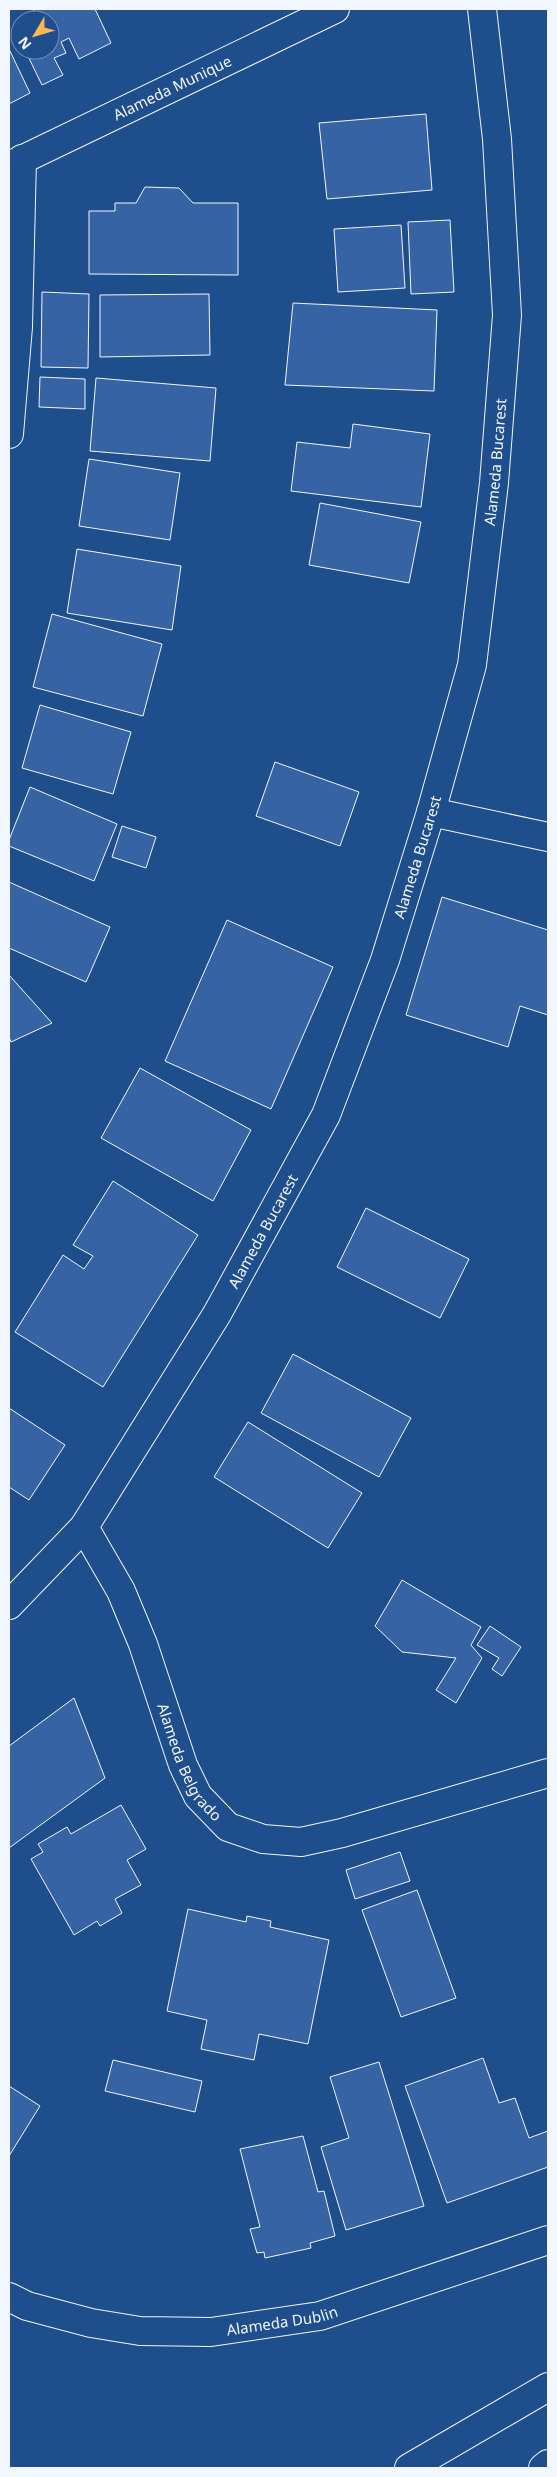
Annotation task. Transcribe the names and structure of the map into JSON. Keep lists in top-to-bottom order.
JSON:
{
  "streets": {
    "street": [
      "Alameda Munique",
      "Alameda Bucarest",
      "Alameda Belgrado",
      "Alameda Dublin"
    ]
  },
  "crossings": [
    ["Alameda Bucarest", "Alameda Belgrado"]
  ],
  "north": "bottom left"
}
